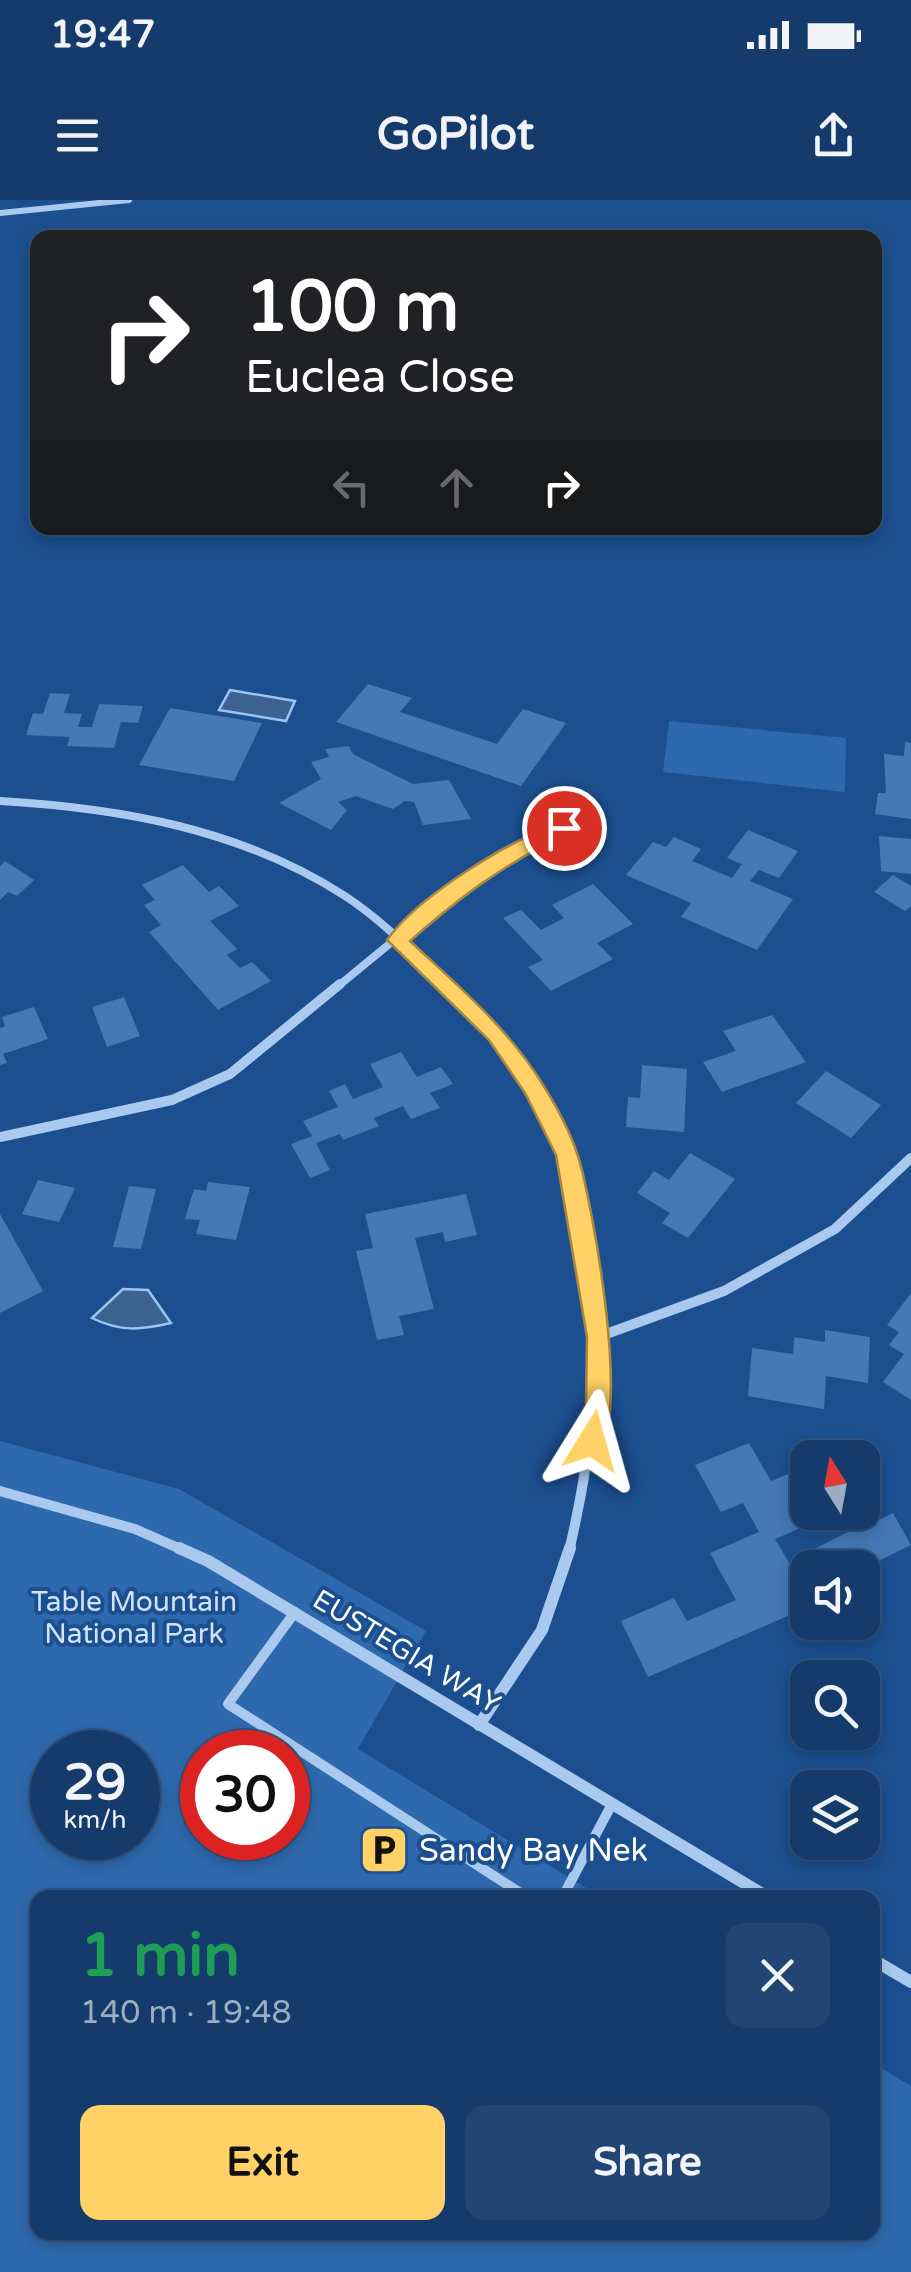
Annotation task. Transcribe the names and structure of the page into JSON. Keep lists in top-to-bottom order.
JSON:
{
  "streets": {
    "street": ["EUSTEGIA WAY"]
  },
  "parks": ["Table Mountain National Park"],
  "places": {
    "parking": ["Sandy Bay Nek"]
  },
  "north": "top",
  "page": {
    "status": "19:47",
    "header": "GoPilot",
    "turn": ["100 m", "Euclea Close"],
    "speed": "29 km/h",
    "limit": "30",
    "heading": ["1 min", "140 m · 19:48"],
    "buttons": ["Exit", "Share"]
  }
}
